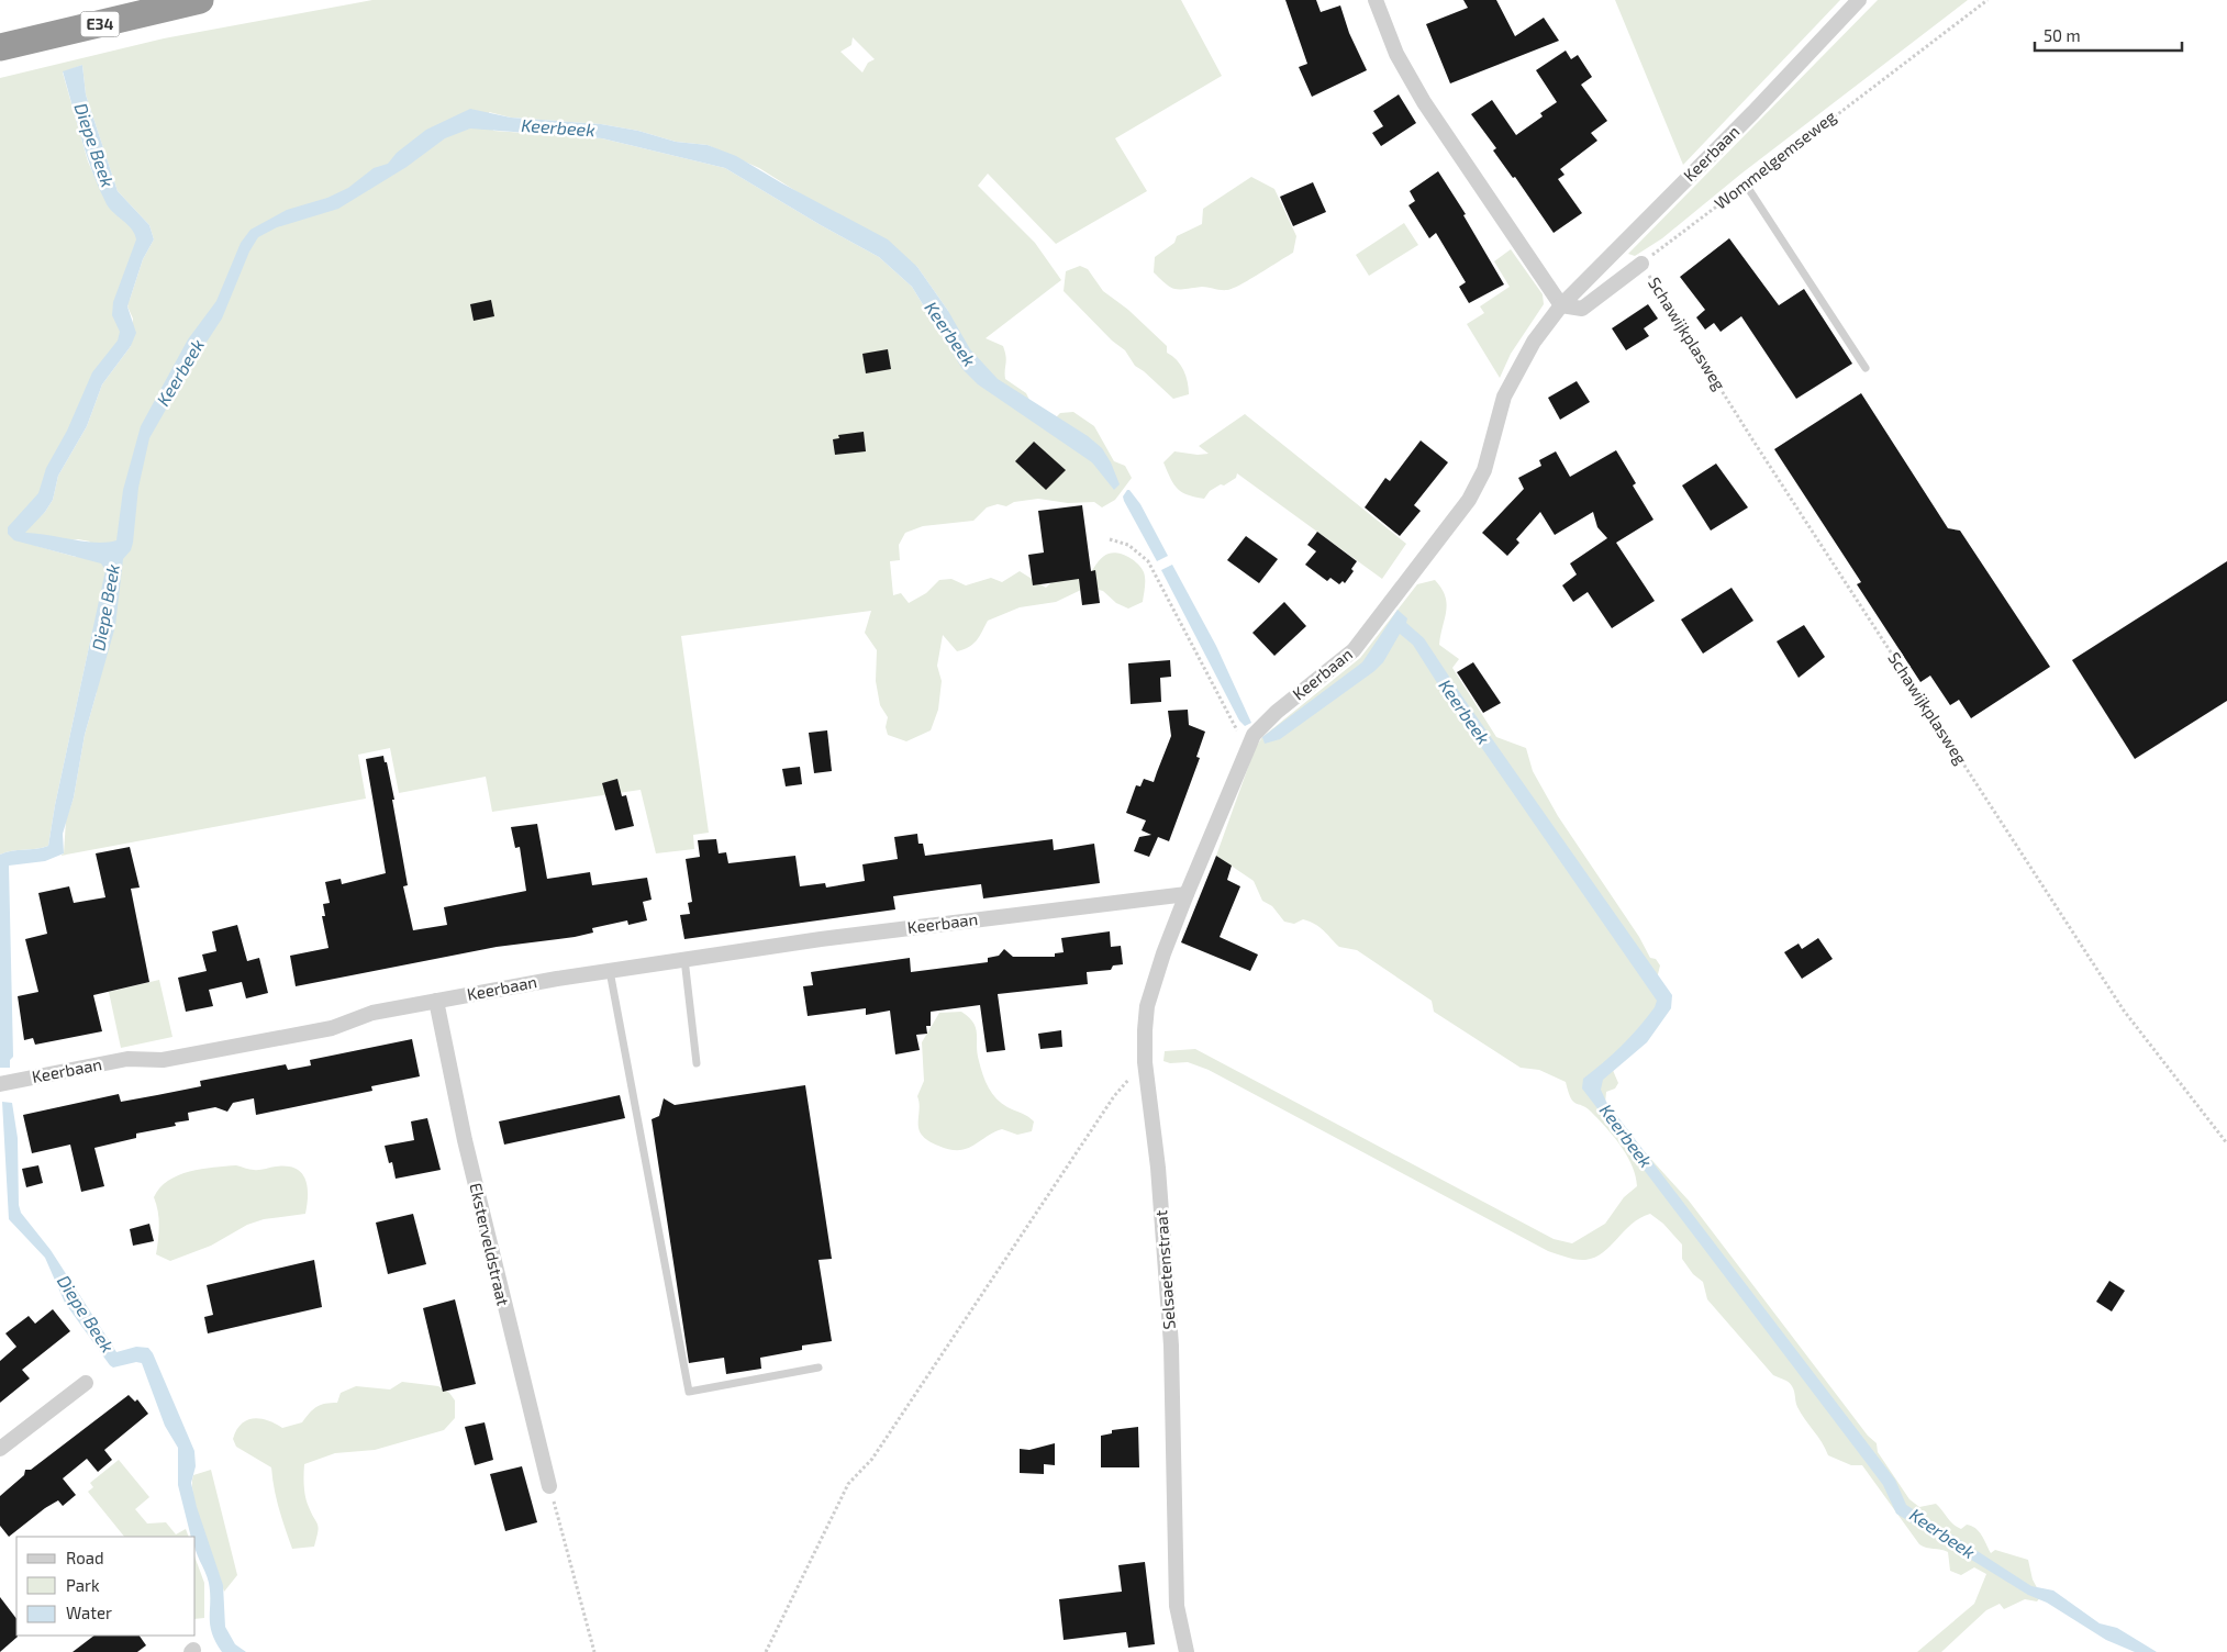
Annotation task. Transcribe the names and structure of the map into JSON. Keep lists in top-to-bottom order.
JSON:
{
  "streets": {
    "highway": ["E34"],
    "street": ["Keerbaan", "Eksterveldstraat", "Selsaetenstraat"],
    "path": ["Wommelgemseweg", "Schawijkplasweg"]
  },
  "crossings": [
    ["Keerbaan", "Eksterveldstraat"],
    ["Keerbaan", "Selsaetenstraat"],
    ["Wommelgemseweg", "Schawijkplasweg"]
  ],
  "water": ["Keerbeek", "Diepe Beek"],
  "legend": ["Road", "Park", "Water"],
  "scale_bar": "50 m"
}
